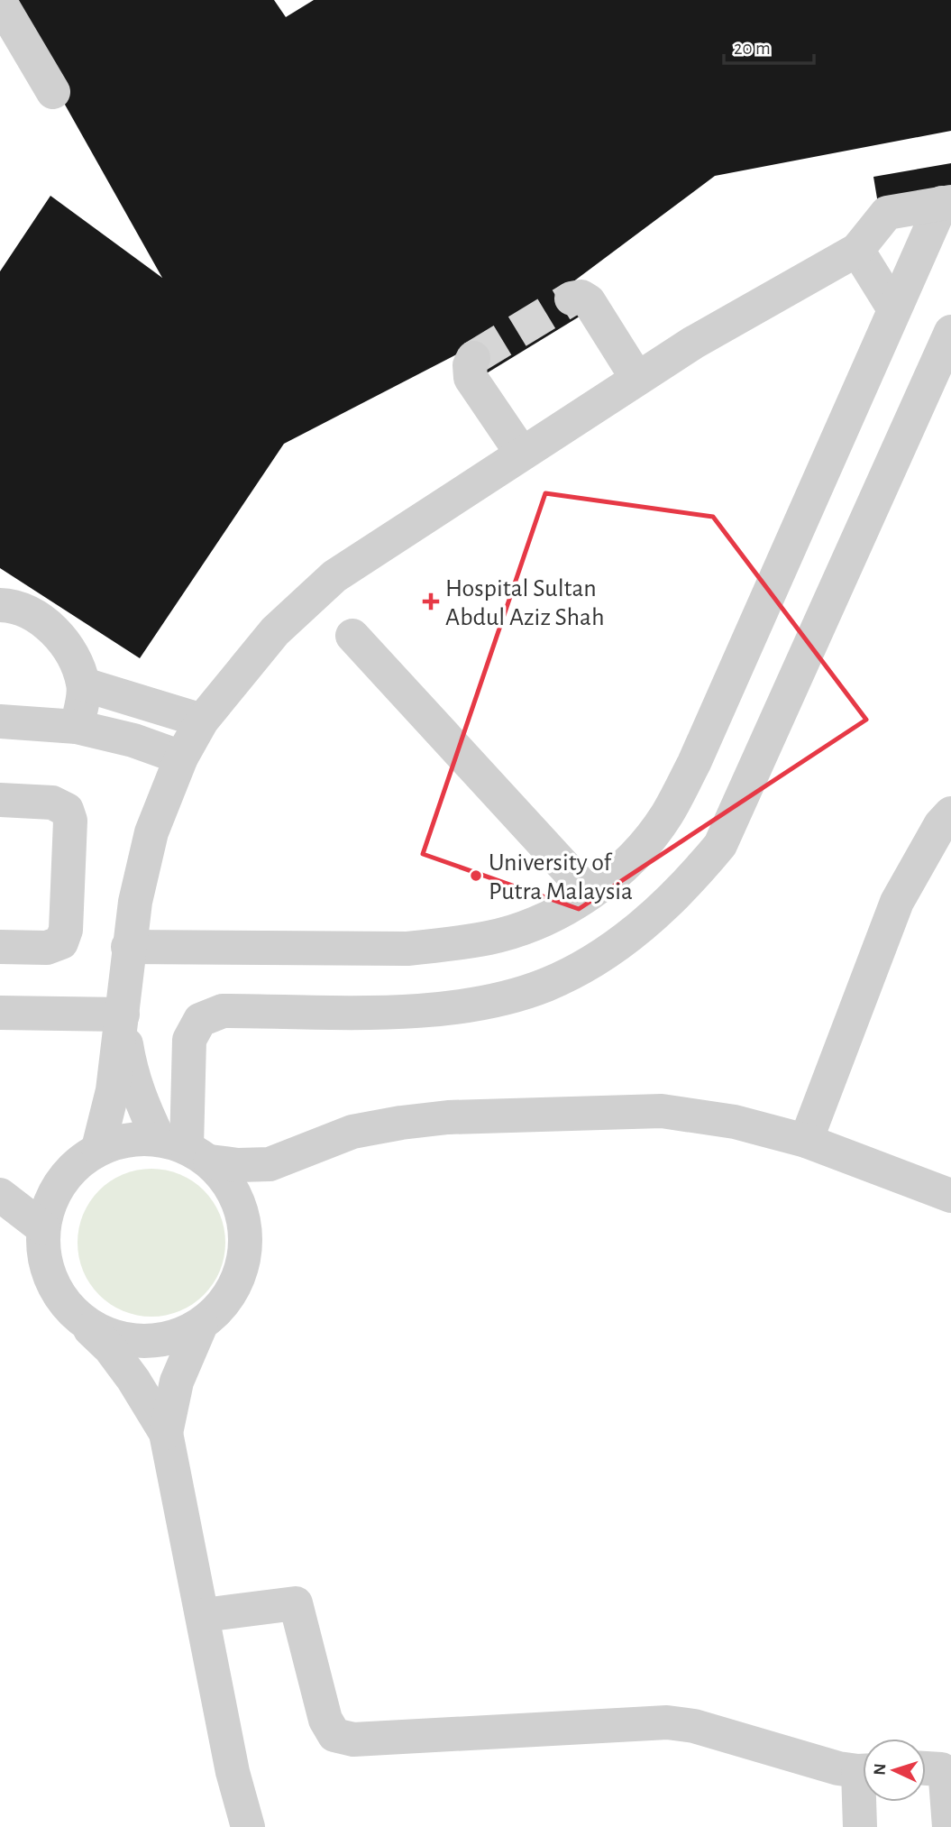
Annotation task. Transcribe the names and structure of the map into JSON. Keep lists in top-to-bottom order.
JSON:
{
  "places": {
    "health": ["Hospital Sultan Abdul Aziz Shah"],
    "other": ["University of Putra Malaysia"]
  },
  "scale_bar": "20 m",
  "north": "left"
}
